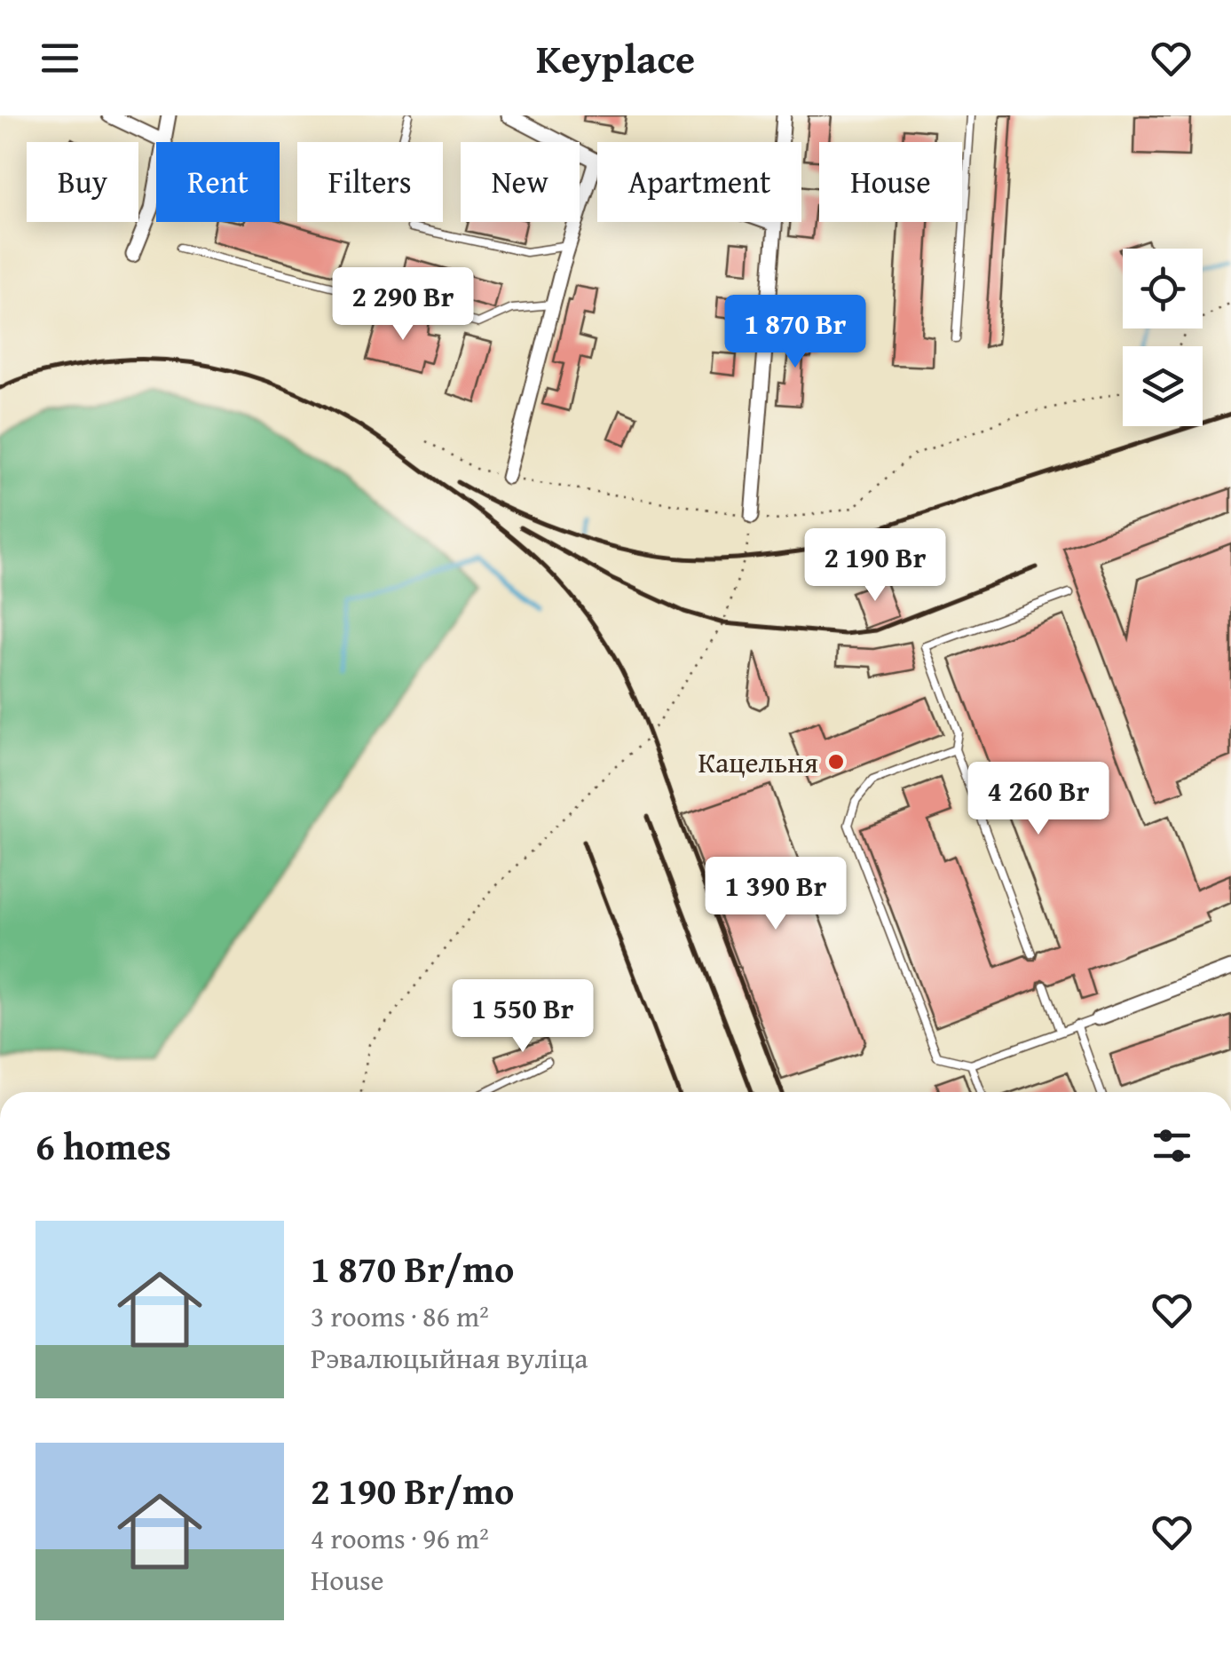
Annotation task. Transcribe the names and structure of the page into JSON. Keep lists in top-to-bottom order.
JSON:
{
  "places": ["Кацельня"],
  "page": {
    "header": "Keyplace",
    "chip": [
      "Buy",
      "Rent",
      "Filters",
      "New",
      "Apartment",
      "House"
    ],
    "price": [
      "2 290 Br",
      "1 870 Br",
      "2 190 Br",
      "4 260 Br",
      "1 390 Br",
      "1 550 Br"
    ],
    "heading": "6 homes",
    "list": [
      {
        "name": "1 870 Br/mo",
        "note": "3 rooms · 86 m² · Рэвалюцыйная вуліца"
      },
      {
        "name": "2 190 Br/mo",
        "note": "4 rooms · 96 m² · House"
      }
    ]
  }
}
